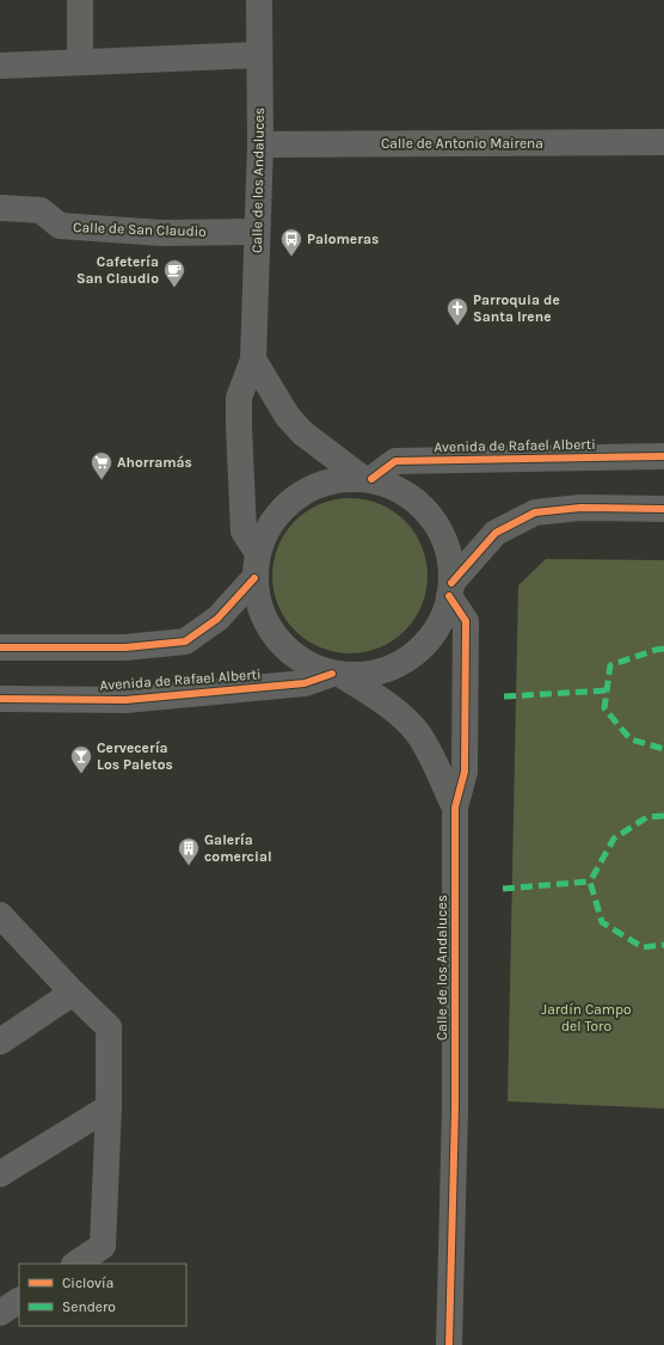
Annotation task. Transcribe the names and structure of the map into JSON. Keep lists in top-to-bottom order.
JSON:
{
  "streets": {
    "street": [
      "Calle de Antonio Mairena",
      "Calle de los Andaluces",
      "Calle de San Claudio",
      "Avenida de Rafael Alberti"
    ]
  },
  "crossings": [
    ["Calle de Antonio Mairena", "Calle de los Andaluces"],
    ["Calle de los Andaluces", "Calle de San Claudio"],
    ["Calle de los Andaluces", "Avenida de Rafael Alberti"]
  ],
  "parks": ["Jardín Campo del Toro"],
  "places": {
    "bus stop": ["Palomeras"],
    "cafe": ["Cafetería San Claudio"],
    "church": ["Parroquia de Santa Irene"],
    "supermarket": ["Ahorramás"],
    "bar": ["Cervecería Los Paletos"],
    "building": ["Galería comercial"]
  },
  "legend": ["Ciclovía", "Sendero"]
}
